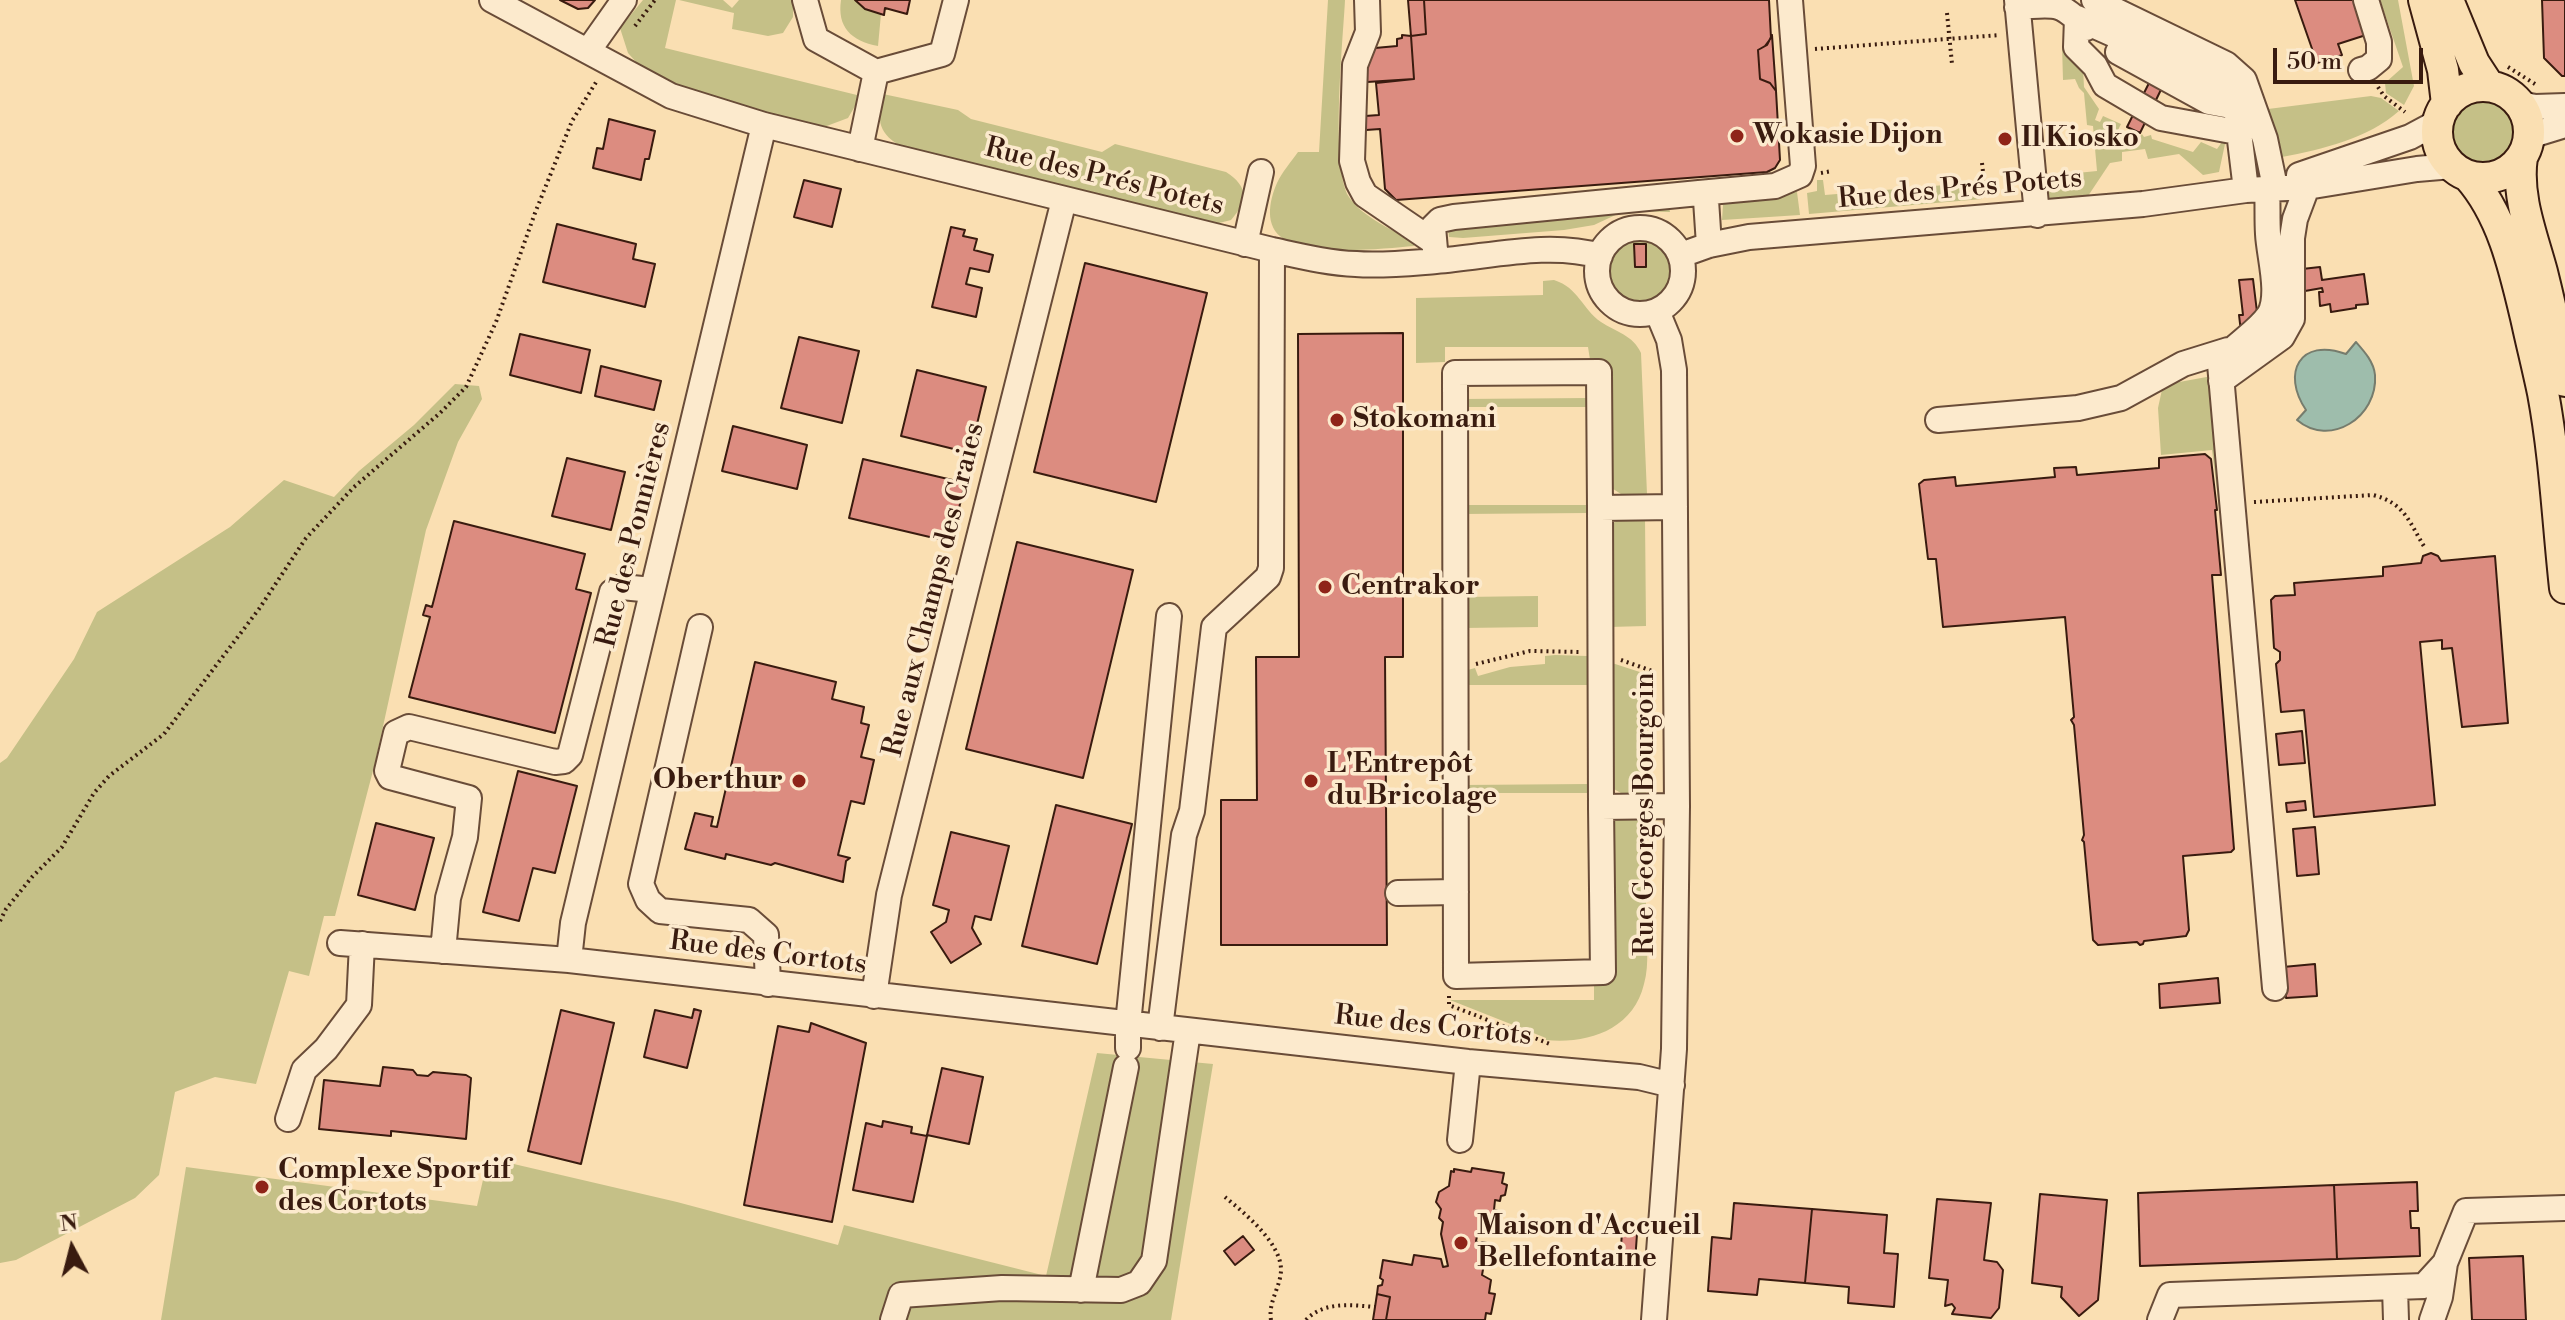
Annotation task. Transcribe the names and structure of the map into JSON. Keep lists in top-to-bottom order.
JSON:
{
  "streets": {
    "street": [
      "Rue des Prés Potets",
      "Rue des Ponnières",
      "Rue aux Champs des Craies",
      "Rue Georges Bourgoin",
      "Rue des Cortots"
    ]
  },
  "crossings": [
    ["Rue des Prés Potets", "Rue des Ponnières"],
    ["Rue des Prés Potets", "Rue aux Champs des Craies"],
    ["Rue des Prés Potets", "Rue Georges Bourgoin"],
    ["Rue des Ponnières", "Rue des Cortots"],
    ["Rue aux Champs des Craies", "Rue des Cortots"],
    ["Rue Georges Bourgoin", "Rue des Cortots"]
  ],
  "places": [
    "Wokasie Dijon",
    "Il Kiosko",
    "Stokomani",
    "Centrakor",
    "Oberthur",
    "L'Entrepôt du Bricolage",
    "Complexe Sportif des Cortots",
    "Maison d'Accueil Bellefontaine"
  ],
  "scale_bar": "50 m",
  "north": "top"
}
